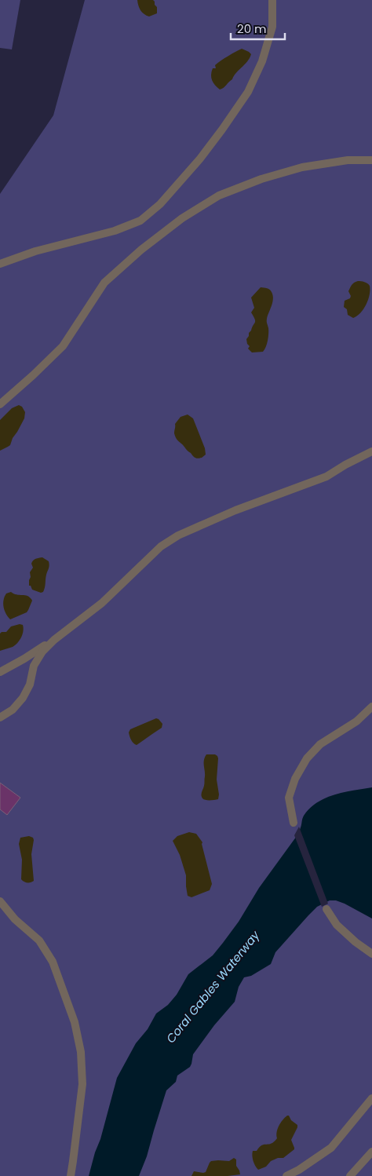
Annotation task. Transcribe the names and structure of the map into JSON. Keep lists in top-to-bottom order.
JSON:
{
  "water": ["Coral Gables Waterway"],
  "scale_bar": "20 m"
}
